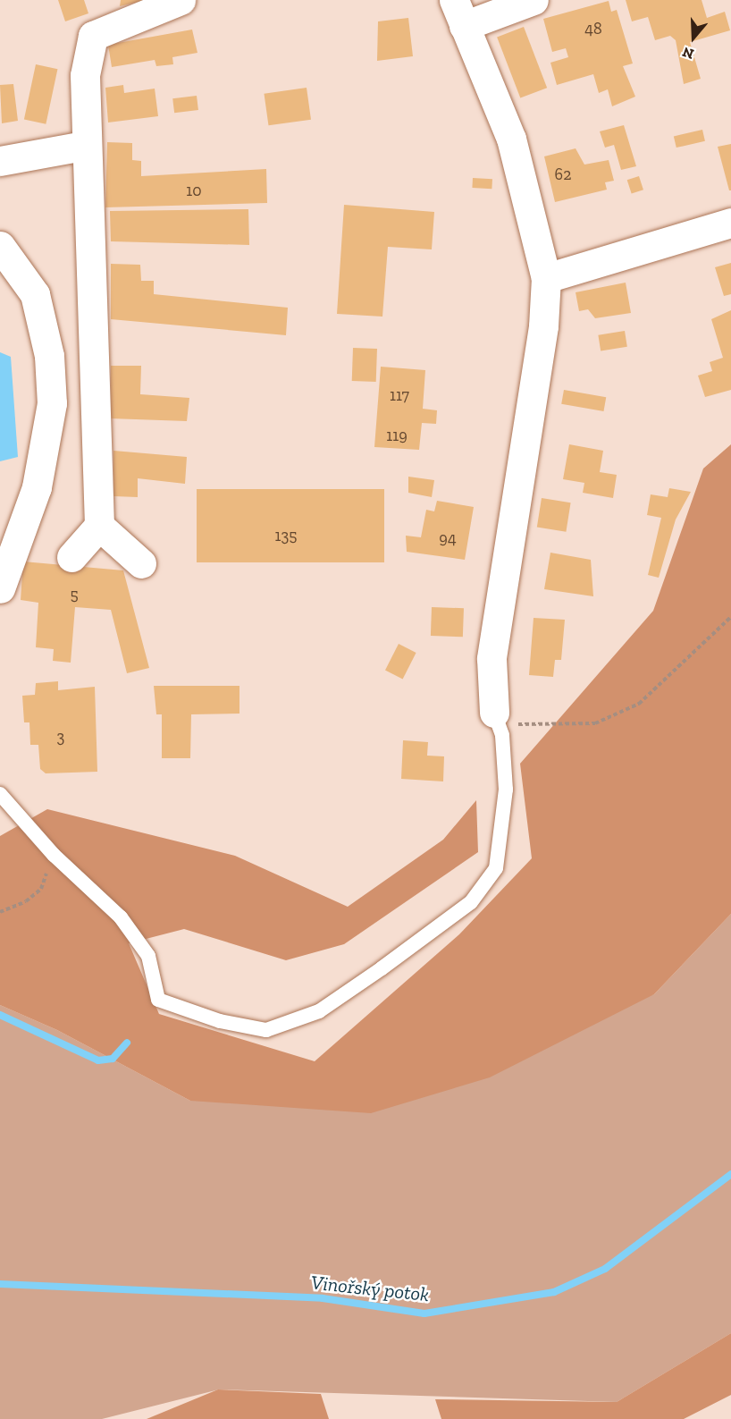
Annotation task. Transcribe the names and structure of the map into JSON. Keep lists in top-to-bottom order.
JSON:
{
  "water": ["Vinořský potok"],
  "house_numbers": [
    "48",
    "62",
    "10",
    "117",
    "119",
    "135",
    "94",
    "5",
    "3"
  ],
  "north": "bottom"
}
